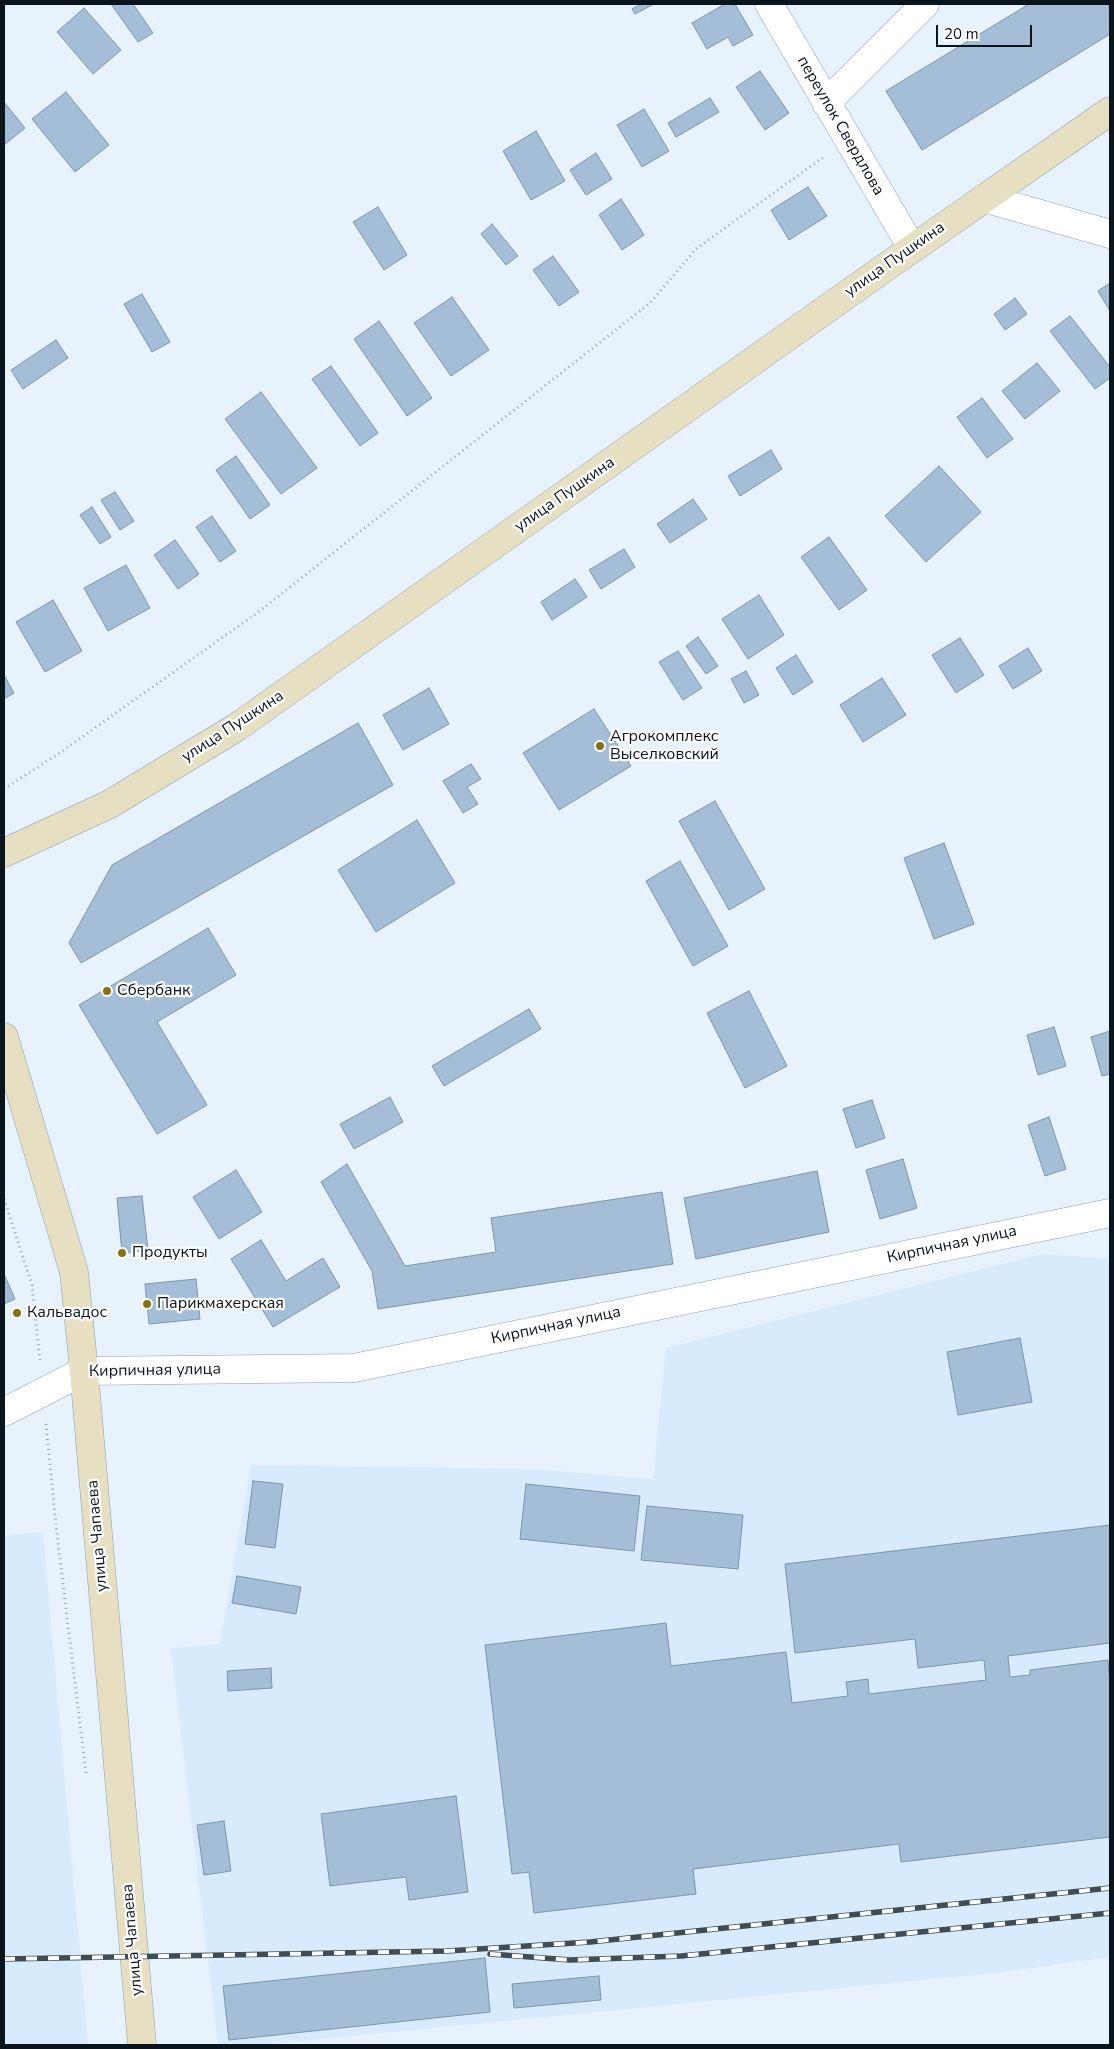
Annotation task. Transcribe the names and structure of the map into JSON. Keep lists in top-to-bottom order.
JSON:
{
  "streets": {
    "main road": ["улица Пушкина", "улица Чапаева"],
    "street": ["переулок Свердлова", "Кирпичная улица"]
  },
  "crossings": [
    ["переулок Свердлова", "улица Пушкина"],
    ["Кирпичная улица", "улица Чапаева"]
  ],
  "places": [
    "Агрокомплекс Выселковский",
    "Сбербанк",
    "Продукты",
    "Парикмахерская",
    "Кальвадос"
  ],
  "scale_bar": "20 m"
}
